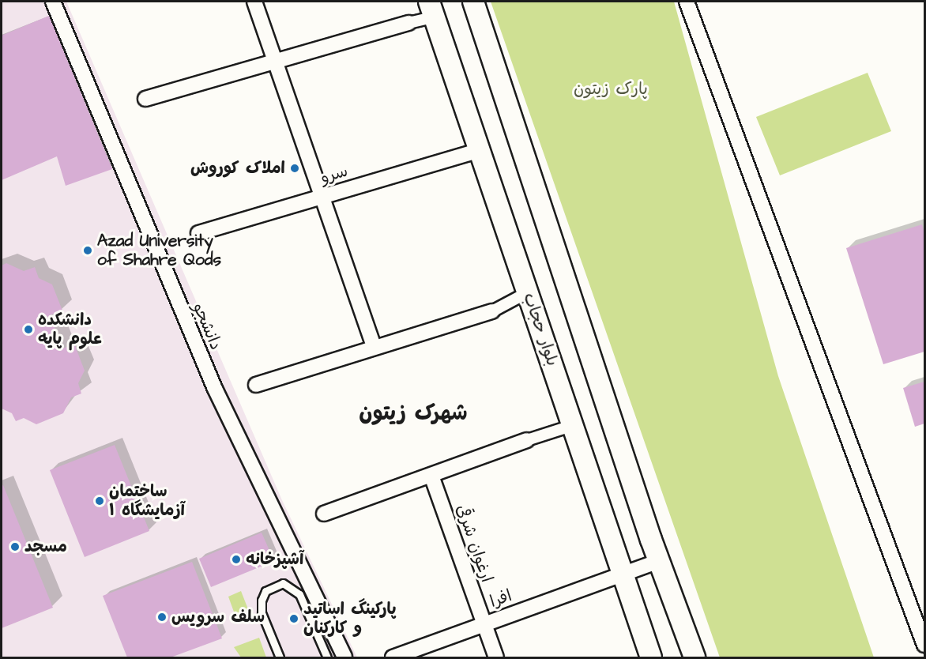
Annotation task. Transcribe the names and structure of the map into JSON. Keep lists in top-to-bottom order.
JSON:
{
  "streets": {
    "main road": ["بلوار حجاب"],
    "street": [
      "سرو",
      "دانشجو",
      "ارغوان شرقی",
      "افرا"
    ]
  },
  "crossings": [
    ["سرو", "بلوار حجاب"],
    ["بلوار حجاب", "افرا"],
    ["ارغوان شرقی", "افرا"]
  ],
  "districts": ["شهرک زیتون"],
  "parks": ["پارک زیتون"],
  "places": [
    "املاک کوروش",
    "Azad University of Shahre Qods",
    "دانشکده علوم پایه",
    "ساختمان آزمایشگاه ۱",
    "مسجد",
    "آشپزخانه",
    "سلف سرویس",
    "پارکینگ اساتید و کارکنان"
  ]
}
